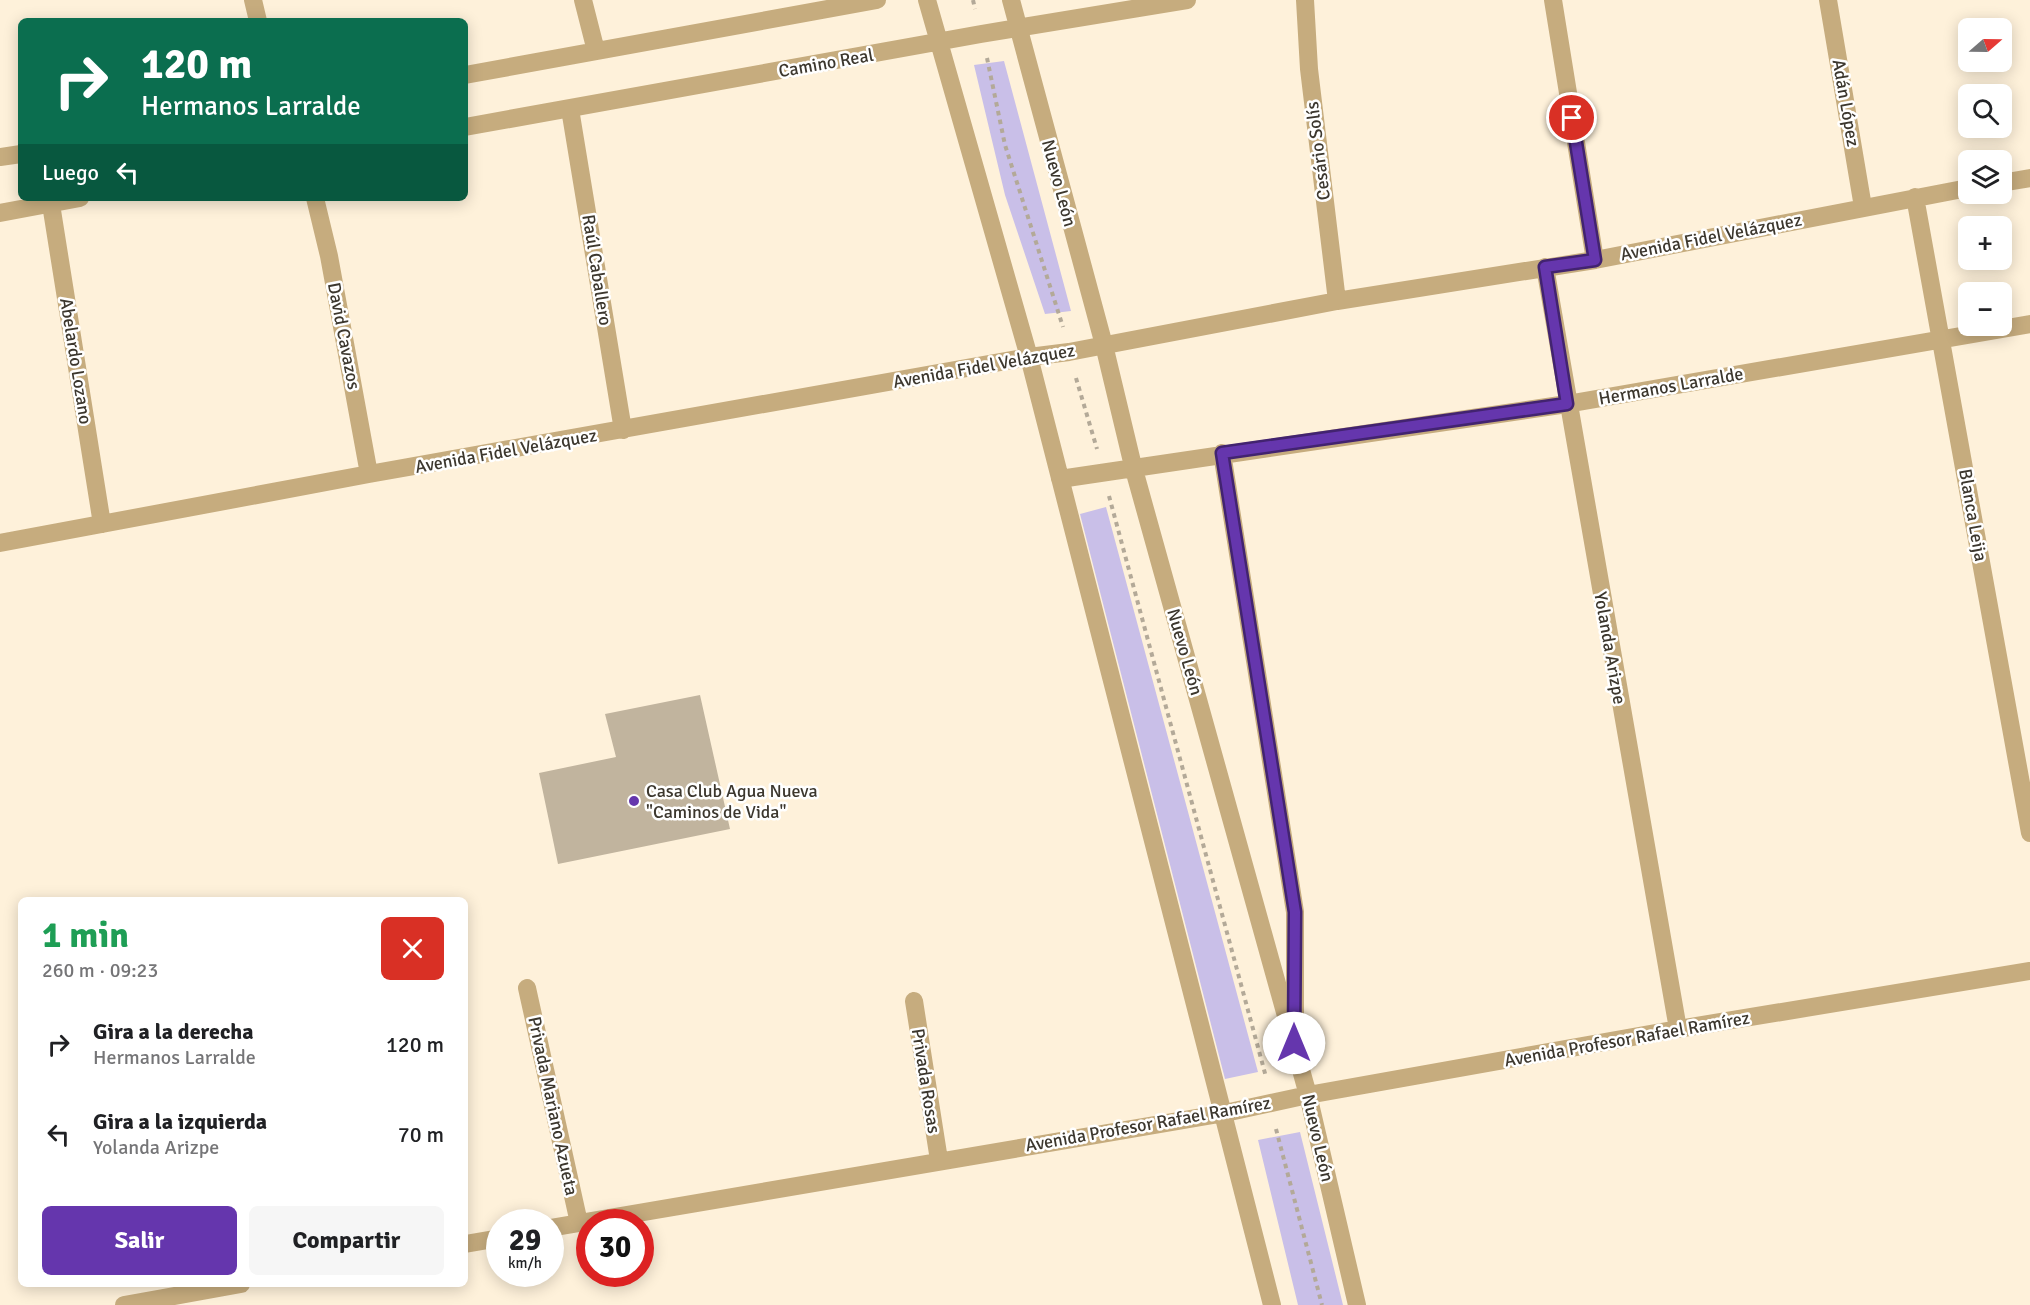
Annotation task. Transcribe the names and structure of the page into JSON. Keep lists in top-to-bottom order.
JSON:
{
  "streets": {
    "street": [
      "Camino Real",
      "Adán López",
      "Cesário Solís",
      "Nuevo León",
      "Avenida Fidel Velázquez",
      "Raúl Caballero",
      "David Cavazos",
      "Abelardo Lozano",
      "Hermanos Larralde",
      "Blanca Leija",
      "Yolanda Arizpe",
      "Avenida Profesor Rafael Ramírez",
      "Privada Rosas",
      "Privada Mariano Azueta"
    ]
  },
  "crossings": [
    ["Camino Real", "Nuevo León"],
    ["Camino Real", "Raúl Caballero"],
    ["Adán López", "Avenida Fidel Velázquez"],
    ["Cesário Solís", "Avenida Fidel Velázquez"],
    ["Nuevo León", "Avenida Fidel Velázquez"],
    ["Nuevo León", "Hermanos Larralde"],
    ["Nuevo León", "Avenida Profesor Rafael Ramírez"],
    ["Avenida Fidel Velázquez", "Raúl Caballero"],
    ["Avenida Fidel Velázquez", "David Cavazos"],
    ["Avenida Fidel Velázquez", "Abelardo Lozano"],
    ["Avenida Fidel Velázquez", "Blanca Leija"],
    ["Avenida Fidel Velázquez", "Yolanda Arizpe"],
    ["Hermanos Larralde", "Blanca Leija"],
    ["Hermanos Larralde", "Yolanda Arizpe"],
    ["Yolanda Arizpe", "Avenida Profesor Rafael Ramírez"],
    ["Avenida Profesor Rafael Ramírez", "Privada Rosas"]
  ],
  "places": ["Casa Club Agua Nueva \"Caminos de Vida\""],
  "north": "right",
  "page": {
    "map_buttons": ["+", "−"],
    "turn": ["120 m", "Hermanos Larralde"],
    "then": "Luego",
    "heading": ["1 min", "260 m · 09:23"],
    "list": [
      {
        "name": "Gira a la derecha",
        "note": "Hermanos Larralde",
        "value": "120 m"
      },
      {
        "name": "Gira a la izquierda",
        "note": "Yolanda Arizpe",
        "value": "70 m"
      }
    ],
    "buttons": ["Salir", "Compartir"],
    "speed": "29 km/h",
    "limit": "30"
  }
}
